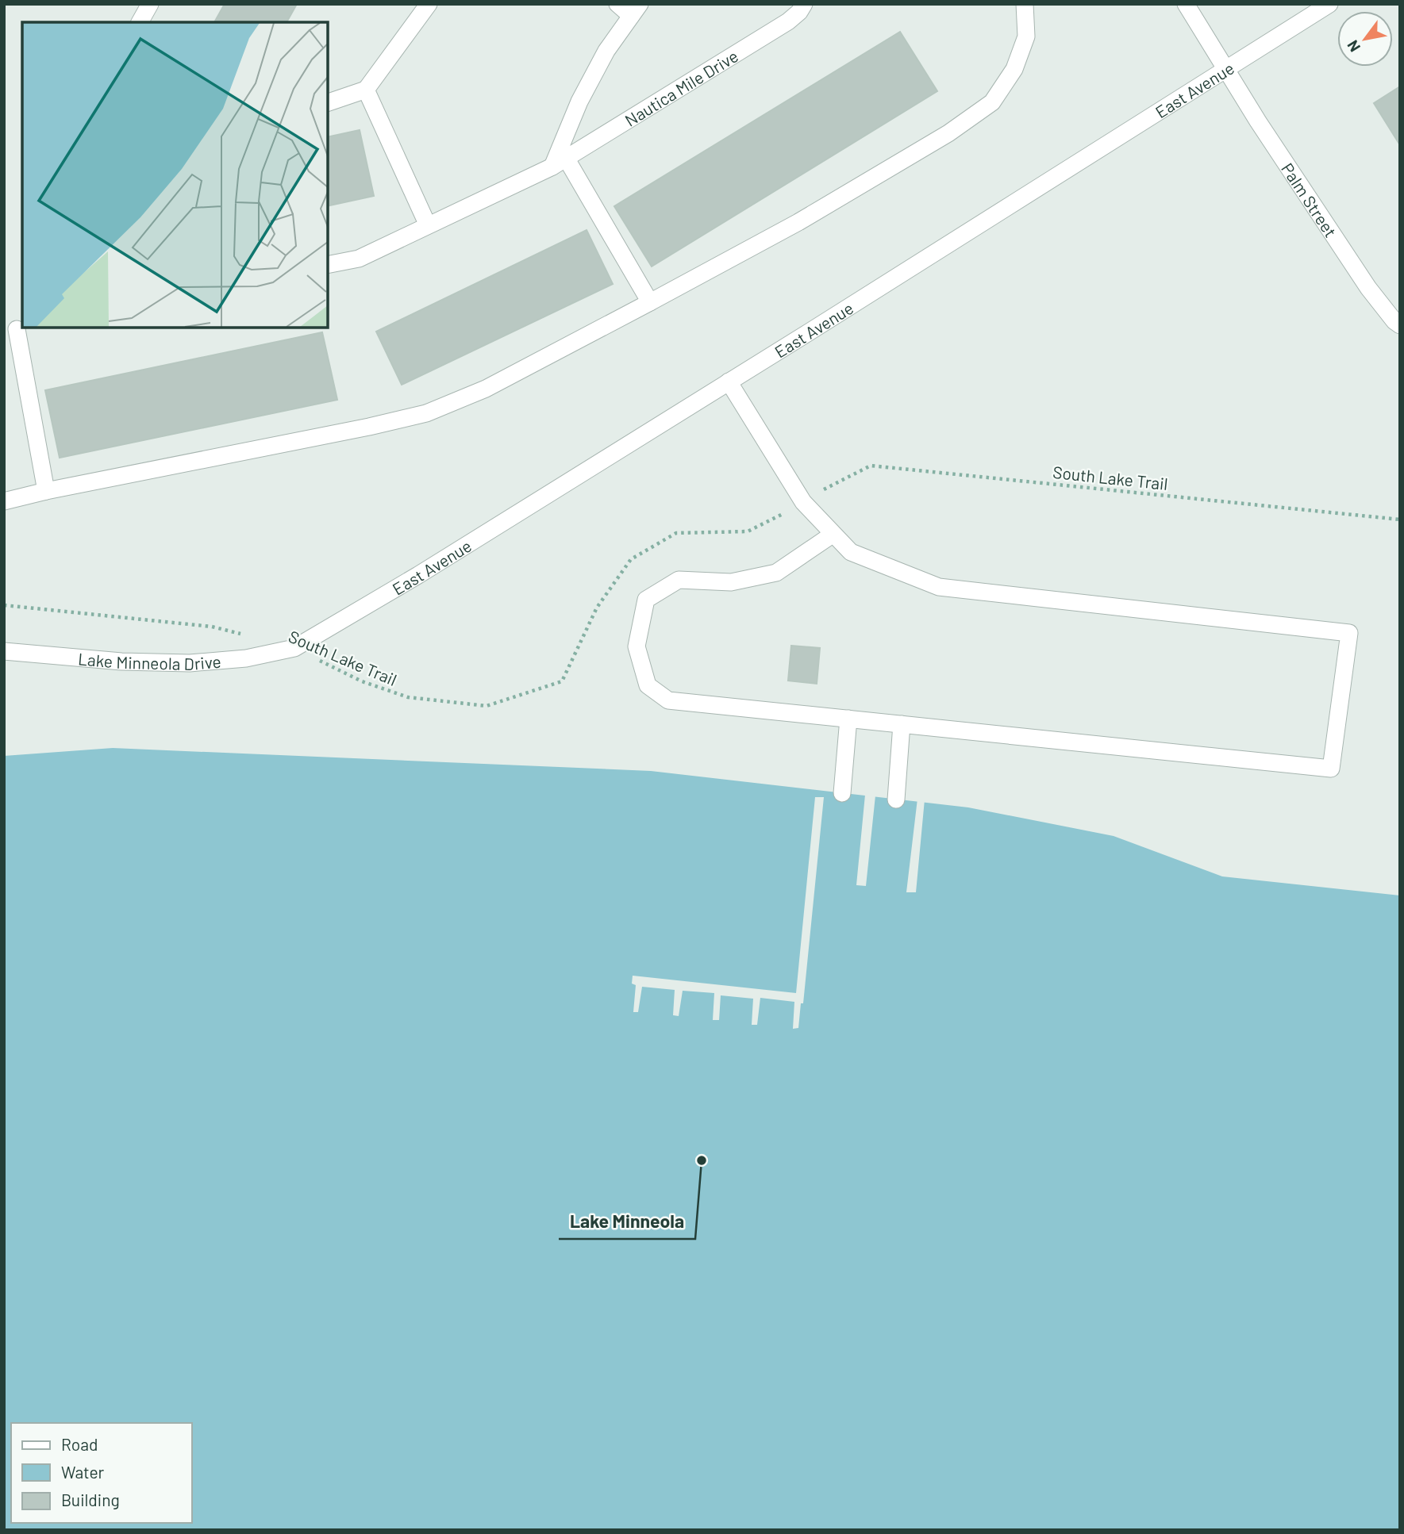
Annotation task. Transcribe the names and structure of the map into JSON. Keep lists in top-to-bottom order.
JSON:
{
  "streets": {
    "street": [
      "Nautica Mile Drive",
      "East Avenue",
      "Palm Street",
      "Lake Minneola Drive"
    ],
    "path": ["South Lake Trail"]
  },
  "crossings": [
    ["East Avenue", "Palm Street"],
    ["East Avenue", "South Lake Trail"],
    ["East Avenue", "Lake Minneola Drive"],
    ["South Lake Trail", "Lake Minneola Drive"]
  ],
  "places": ["Lake Minneola"],
  "legend": ["Road", "Water", "Building"],
  "north": "bottom left"
}
